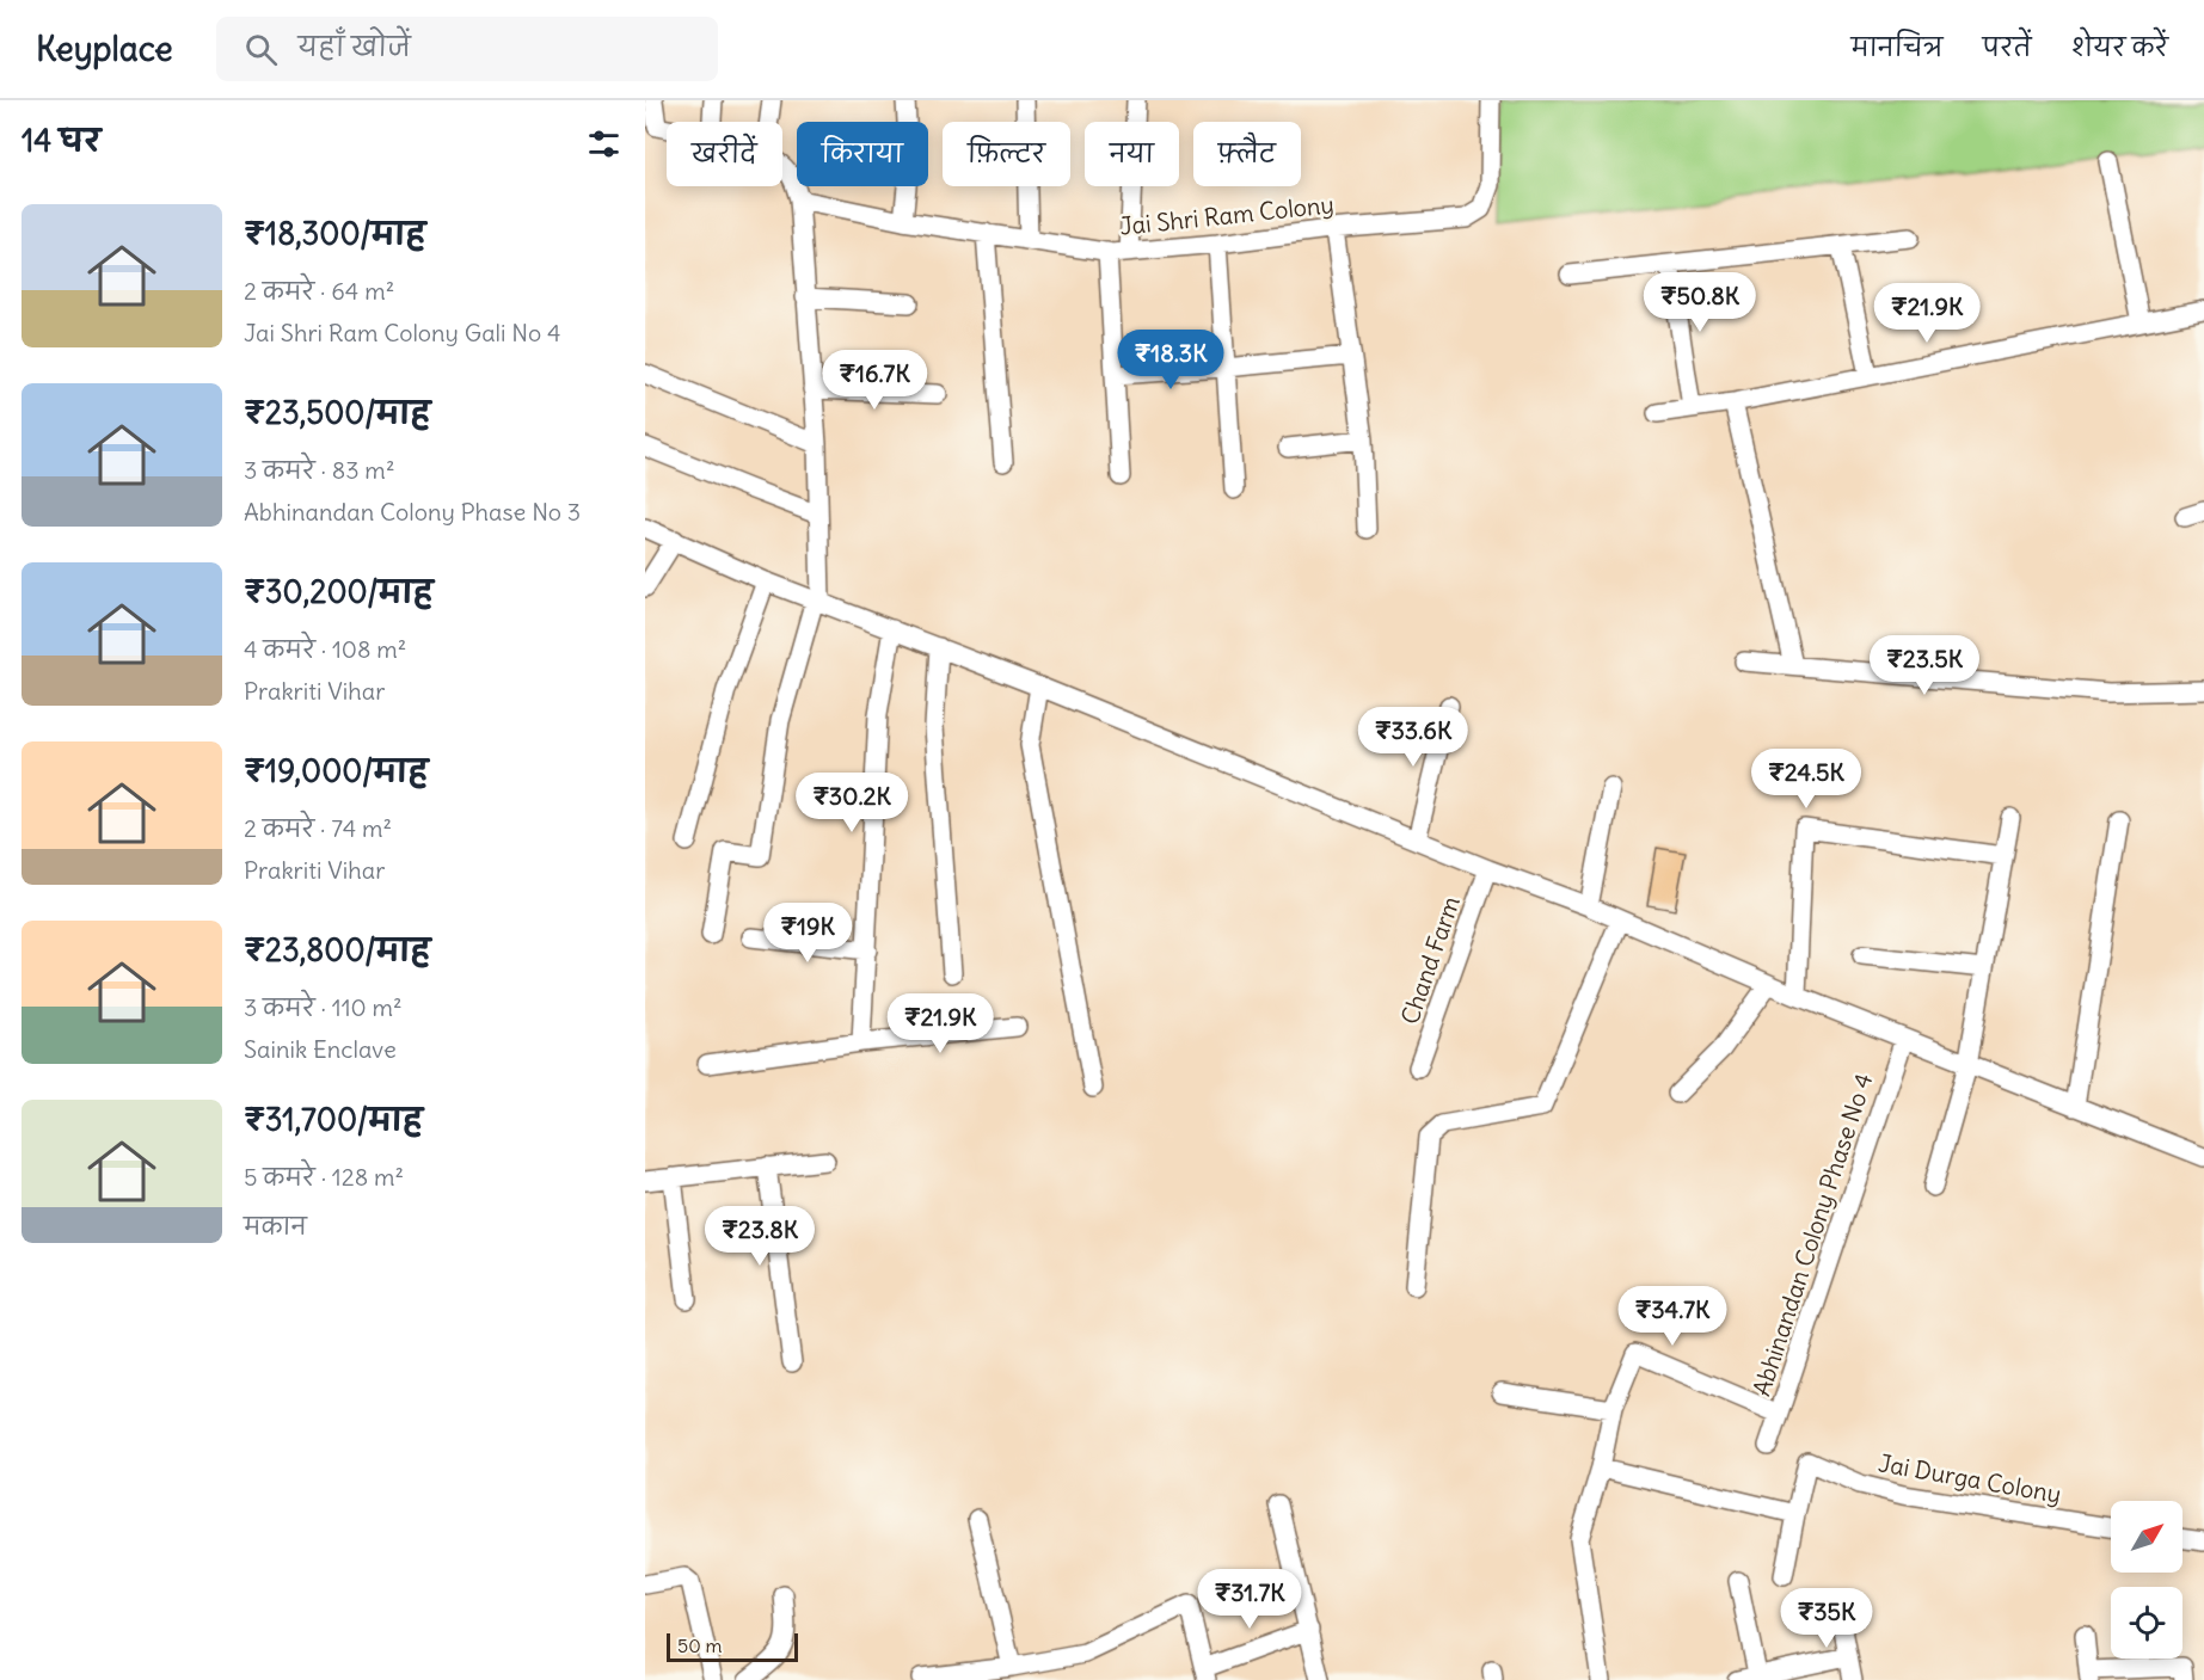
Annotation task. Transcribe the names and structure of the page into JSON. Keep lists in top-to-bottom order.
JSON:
{
  "streets": {
    "street": [
      "Jai Shri Ram Colony",
      "Chand Farm",
      "Abhinandan Colony Phase No 4",
      "Jai Durga Colony"
    ]
  },
  "scale_bar": "50 m",
  "north": "top right",
  "page": {
    "header": "Keyplace",
    "search": "यहाँ खोजें",
    "nav": ["मानचित्र", "परतें", "शेयर करें"],
    "heading": "14 घर",
    "chip": [
      "खरीदें",
      "किराया",
      "फ़िल्टर",
      "नया",
      "फ़्लैट"
    ],
    "list": [
      {
        "name": "₹18,300/माह",
        "note": "2 कमरे · 64 m² · Jai Shri Ram Colony Gali No 4"
      },
      {
        "name": "₹23,500/माह",
        "note": "3 कमरे · 83 m² · Abhinandan Colony Phase No 3"
      },
      {
        "name": "₹30,200/माह",
        "note": "4 कमरे · 108 m² · Prakriti Vihar"
      },
      {
        "name": "₹19,000/माह",
        "note": "2 कमरे · 74 m² · Prakriti Vihar"
      },
      {
        "name": "₹23,800/माह",
        "note": "3 कमरे · 110 m² · Sainik Enclave"
      },
      {
        "name": "₹31,700/माह",
        "note": "5 कमरे · 128 m² · मकान"
      }
    ],
    "price": [
      "₹50.8K",
      "₹21.9K",
      "₹18.3K",
      "₹16.7K",
      "₹23.5K",
      "₹33.6K",
      "₹24.5K",
      "₹30.2K",
      "₹19K",
      "₹21.9K",
      "₹23.8K",
      "₹34.7K",
      "₹31.7K",
      "₹35K"
    ],
    "scale": "50 m"
  }
}
